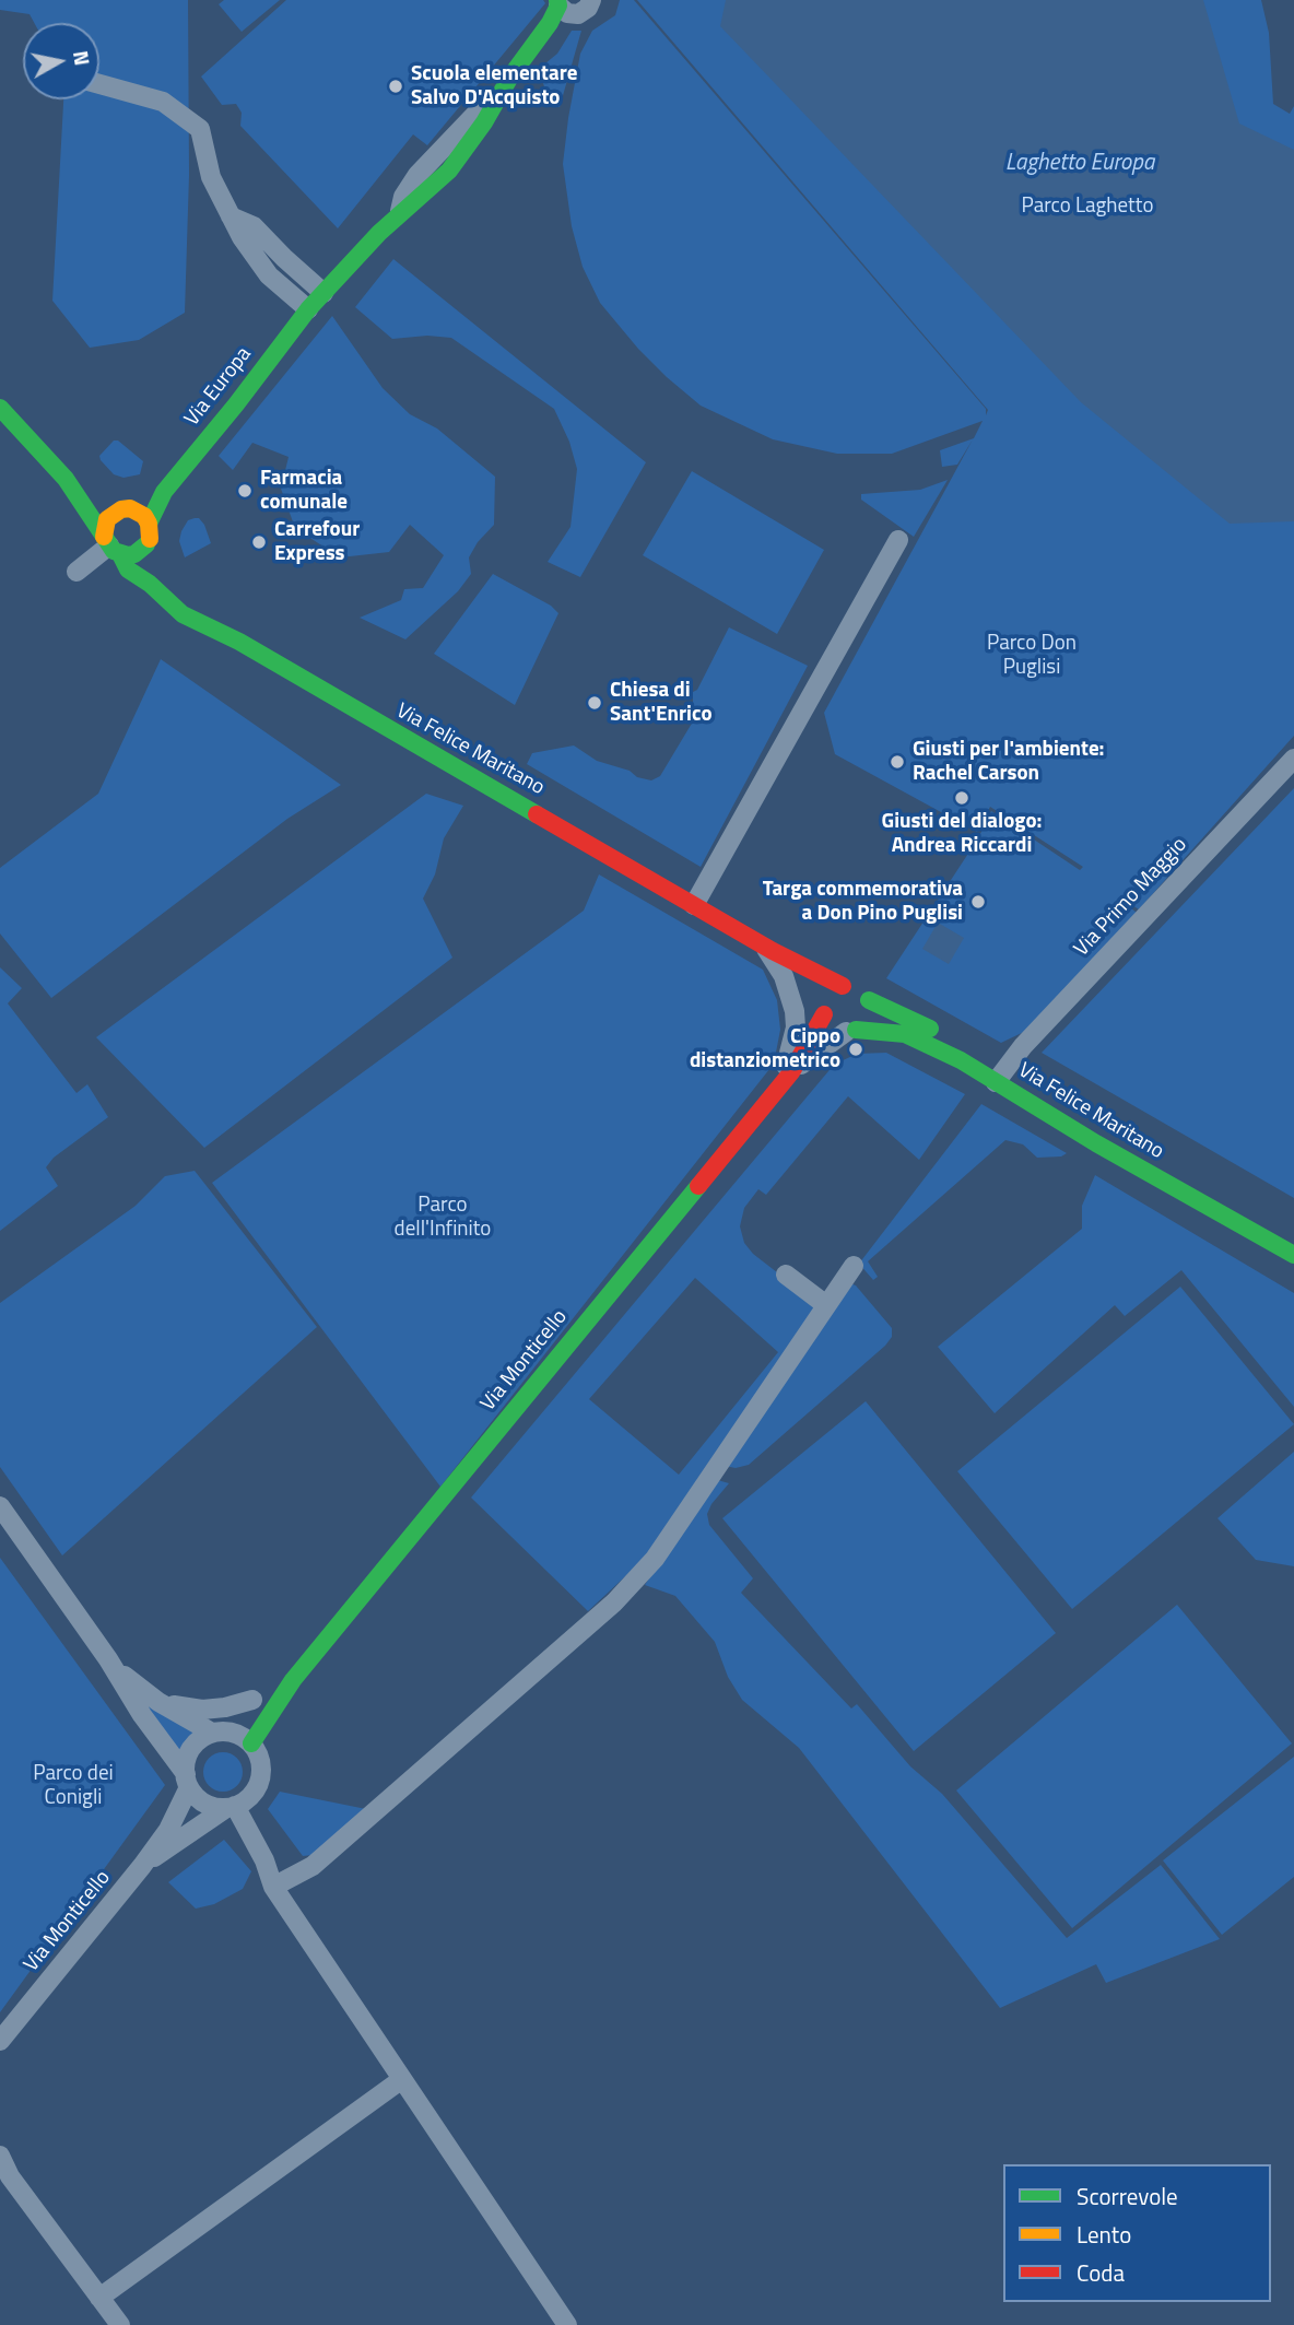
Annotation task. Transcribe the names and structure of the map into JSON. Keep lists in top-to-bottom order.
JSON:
{
  "streets": {
    "street": [
      "Via Europa",
      "Via Felice Maritano",
      "Via Primo Maggio",
      "Via Monticello"
    ]
  },
  "crossings": [
    ["Via Europa", "Via Felice Maritano"],
    ["Via Felice Maritano", "Via Primo Maggio"],
    ["Via Felice Maritano", "Via Monticello"]
  ],
  "water": ["Laghetto Europa"],
  "parks": [
    "Parco Laghetto",
    "Parco Don Puglisi",
    "Parco dell'Infinito",
    "Parco dei Conigli"
  ],
  "places": [
    "Scuola elementare Salvo D'Acquisto",
    "Farmacia comunale",
    "Carrefour Express",
    "Chiesa di Sant'Enrico",
    "Giusti per l'ambiente: Rachel Carson",
    "Giusti del dialogo: Andrea Riccardi",
    "Targa commemorativa a Don Pino Puglisi",
    "Cippo distanziometrico"
  ],
  "legend": ["Scorrevole", "Lento", "Coda"],
  "north": "right"
}
